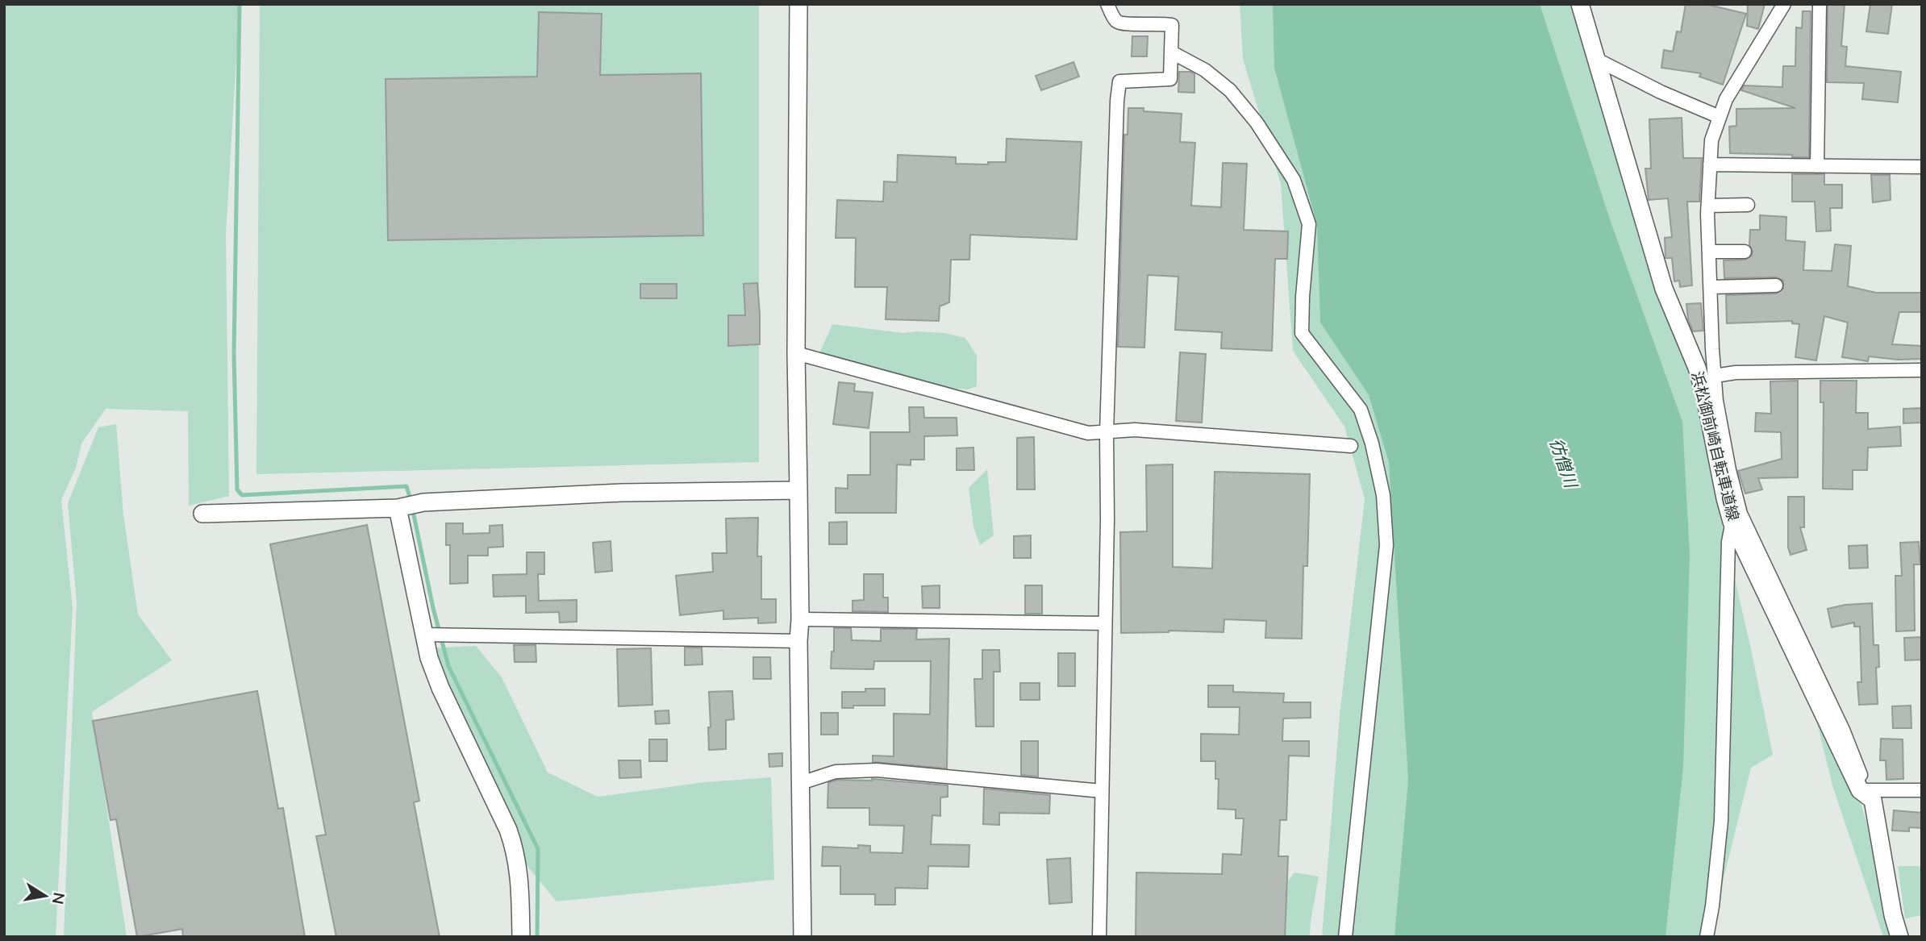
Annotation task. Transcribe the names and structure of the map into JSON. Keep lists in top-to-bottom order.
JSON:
{
  "streets": {
    "street": ["浜松御前崎自転車道線"]
  },
  "water": ["彷僧川"],
  "north": "right"
}
